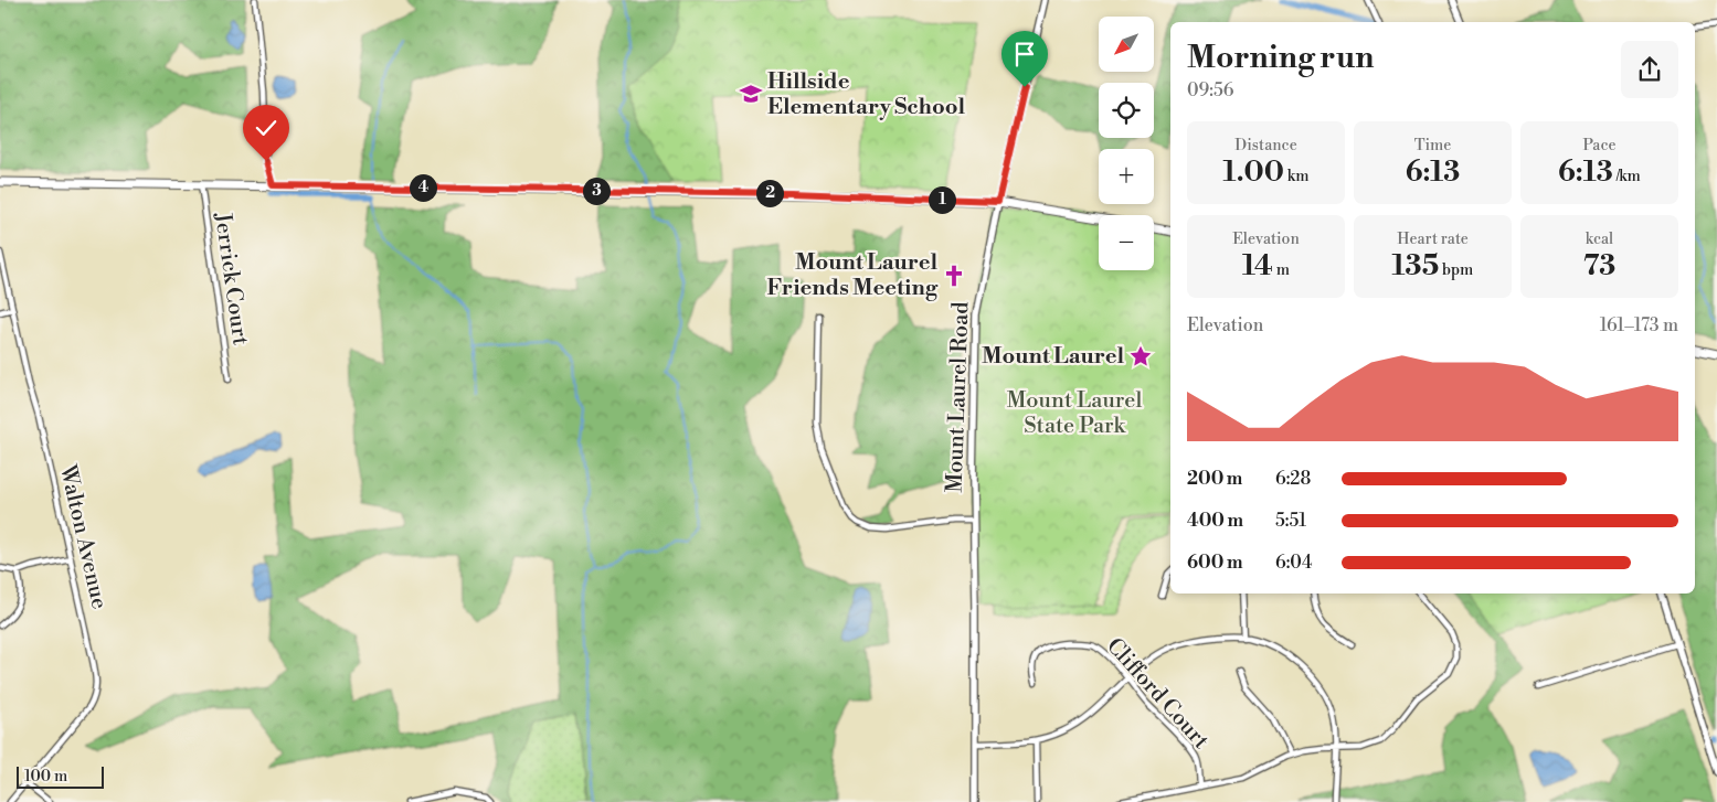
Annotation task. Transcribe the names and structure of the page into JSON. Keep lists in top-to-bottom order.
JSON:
{
  "streets": {
    "main road": ["Mount Laurel Road"],
    "street": ["Jerrick Court", "Walton Avenue", "Clifford Court"]
  },
  "parks": ["Mount Laurel State Park"],
  "places": {
    "school or university": ["Hillside Elementary School"],
    "church": ["Mount Laurel Friends Meeting"],
    "place": ["Mount Laurel"]
  },
  "scale_bar": "100 m",
  "north": "bottom left",
  "page": {
    "map_buttons": ["+", "−"],
    "heading": ["Morning run", "09:56"],
    "stats": [
      ["Distance", "1.00 km"],
      ["Time", "6:13"],
      ["Pace", "6:13 /km"],
      ["Elevation", "14 m"],
      ["Heart rate", "135 bpm"],
      ["kcal", "73"]
    ],
    "pins": [
      "4",
      "3",
      "2",
      "1"
    ],
    "chart": ["Elevation", "161–173 m"],
    "list": [
      {
        "name": "200 m",
        "note": "6:28"
      },
      {
        "name": "400 m",
        "note": "5:51"
      },
      {
        "name": "600 m",
        "note": "6:04"
      }
    ],
    "scale": "100 m"
  }
}
